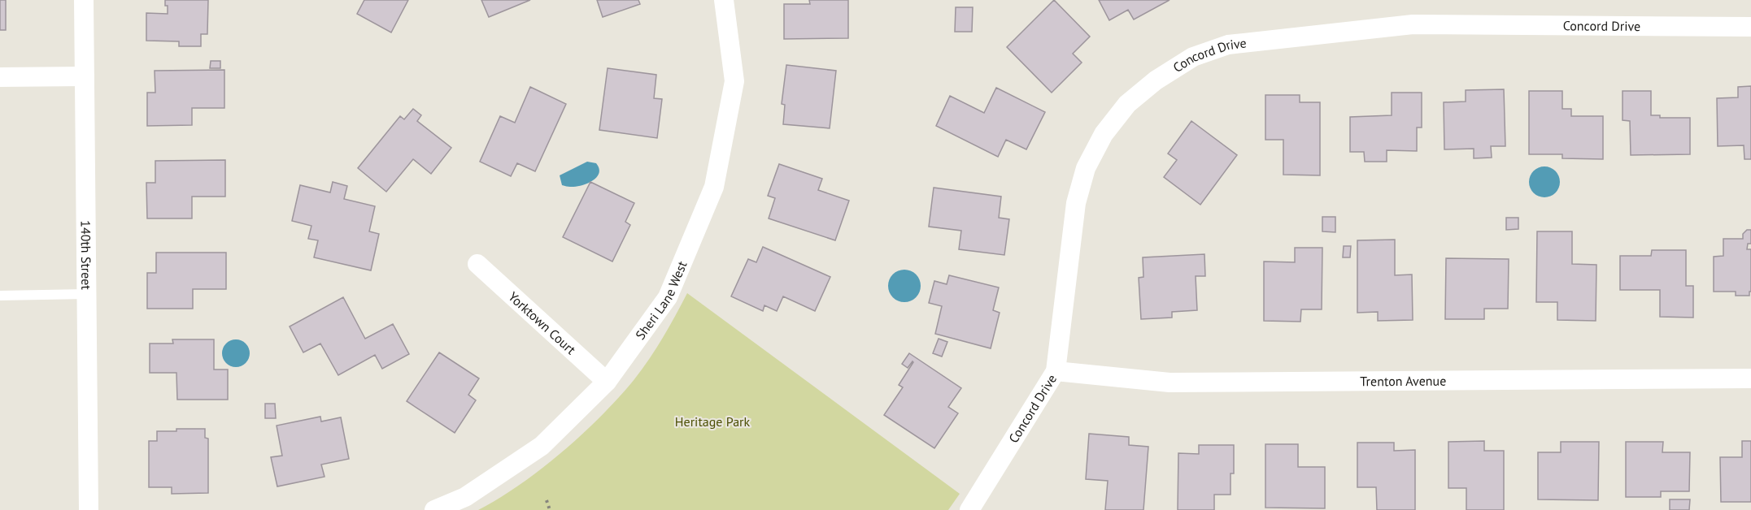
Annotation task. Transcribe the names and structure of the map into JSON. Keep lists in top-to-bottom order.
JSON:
{
  "streets": {
    "street": [
      "Concord Drive",
      "140th Street",
      "Sheri Lane West",
      "Yorktown Court",
      "Trenton Avenue"
    ]
  },
  "crossings": [
    ["Concord Drive", "Trenton Avenue"],
    ["Sheri Lane West", "Yorktown Court"]
  ],
  "parks": ["Heritage Park"]
}
